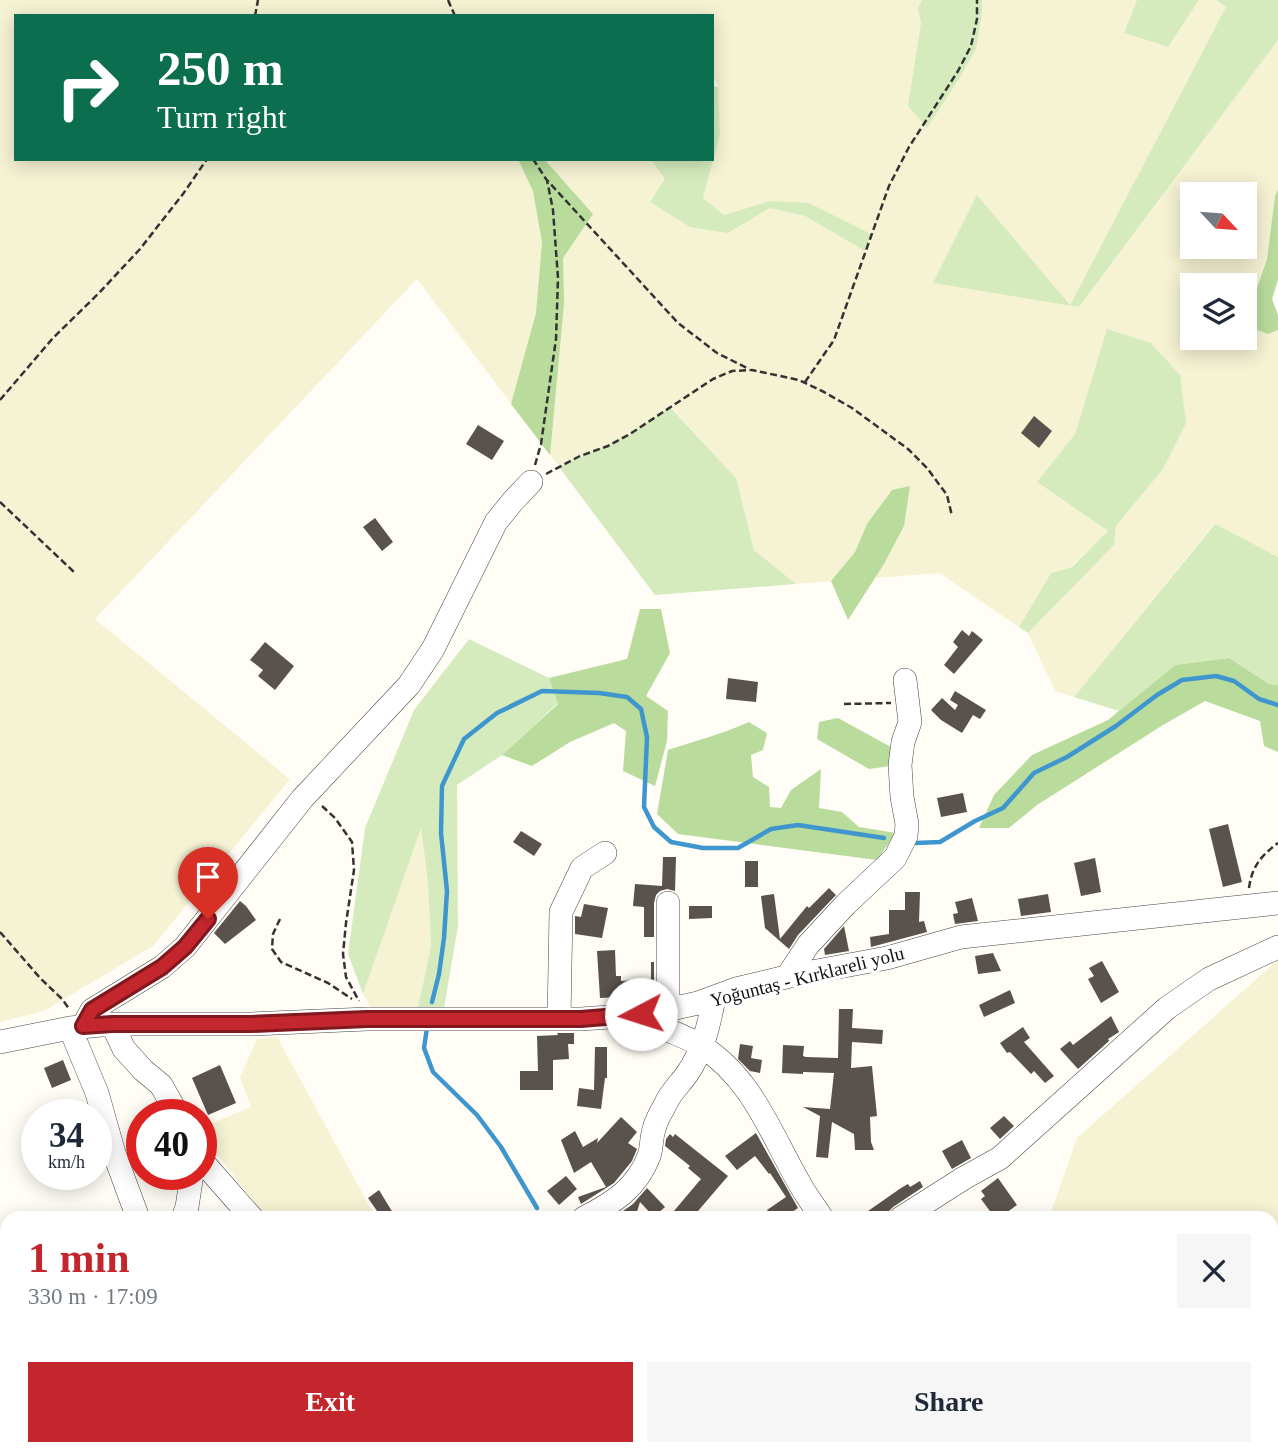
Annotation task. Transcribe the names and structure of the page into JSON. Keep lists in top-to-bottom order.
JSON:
{
  "streets": {
    "street": ["Yoğuntaş - Kırklareli yolu"]
  },
  "north": "bottom right",
  "page": {
    "turn": ["250 m", "Turn right"],
    "speed": "34 km/h",
    "limit": "40",
    "heading": ["1 min", "330 m · 17:09"],
    "buttons": ["Exit", "Share"]
  }
}
